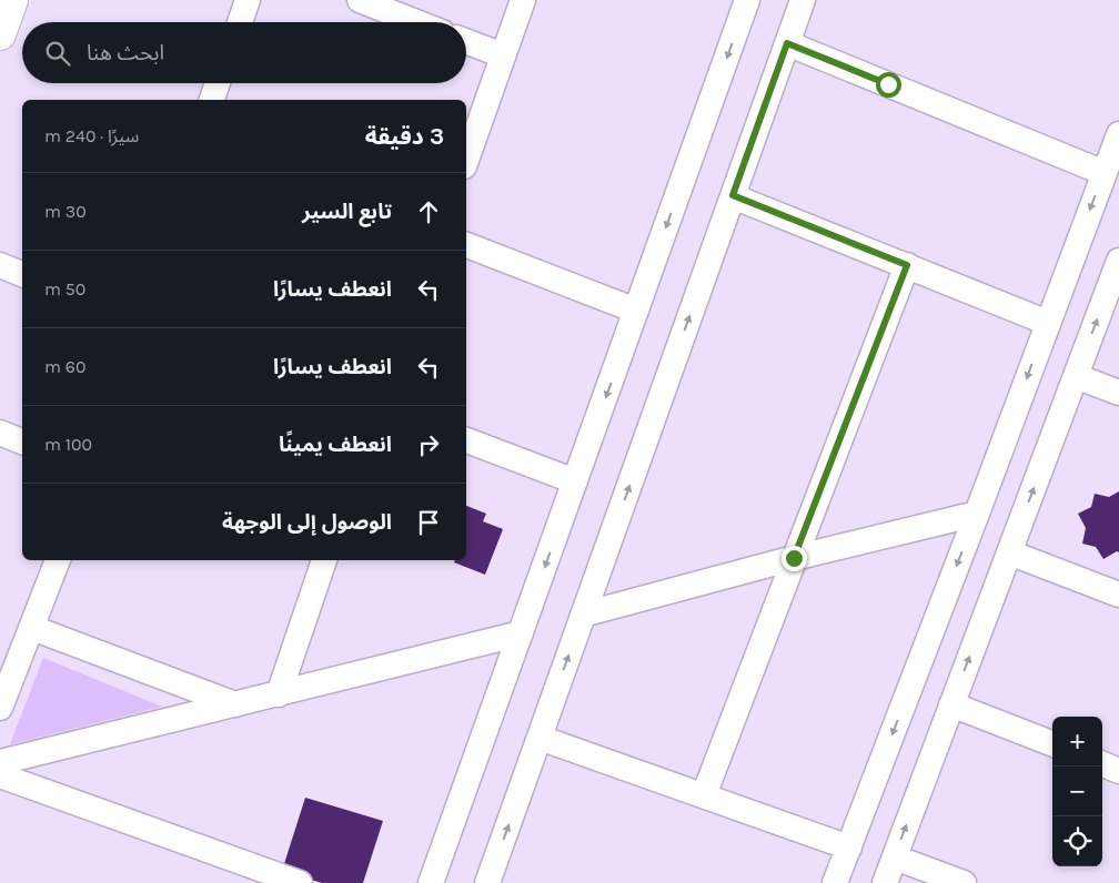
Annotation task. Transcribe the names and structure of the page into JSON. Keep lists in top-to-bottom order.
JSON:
{
  "page": {
    "search": "ابحث هنا",
    "heading": ["3 دقيقة", "سيرًا · 240 m"],
    "list": [
      ["تابع السير", "30 m"],
      ["انعطف يسارًا", "50 m"],
      ["انعطف يسارًا", "60 m"],
      ["انعطف يمينًا", "100 m"],
      "الوصول إلى الوجهة"
    ],
    "map_buttons": ["+", "−"]
  }
}
